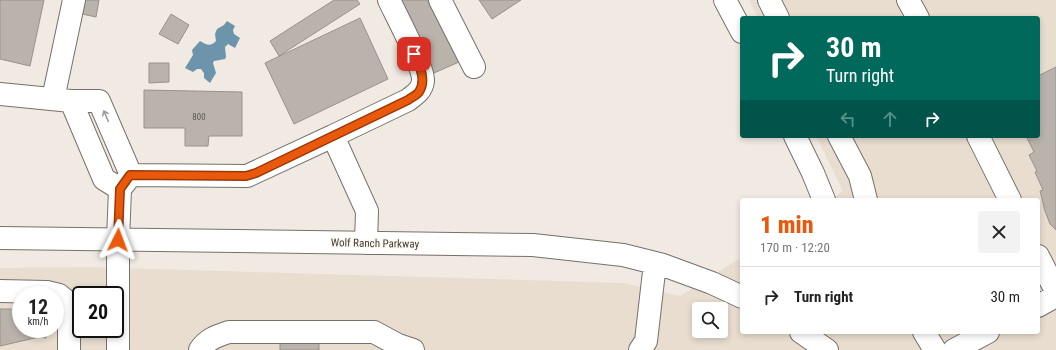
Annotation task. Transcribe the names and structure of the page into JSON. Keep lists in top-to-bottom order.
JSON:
{
  "streets": {
    "street": ["Wolf Ranch Parkway"]
  },
  "house_numbers": ["800"],
  "page": {
    "turn": ["30 m", "Turn right"],
    "heading": ["1 min", "170 m · 12:20"],
    "list": [
      {
        "name": "Turn right",
        "value": "30 m"
      }
    ],
    "speed": "12 km/h",
    "limit": "20"
  }
}
